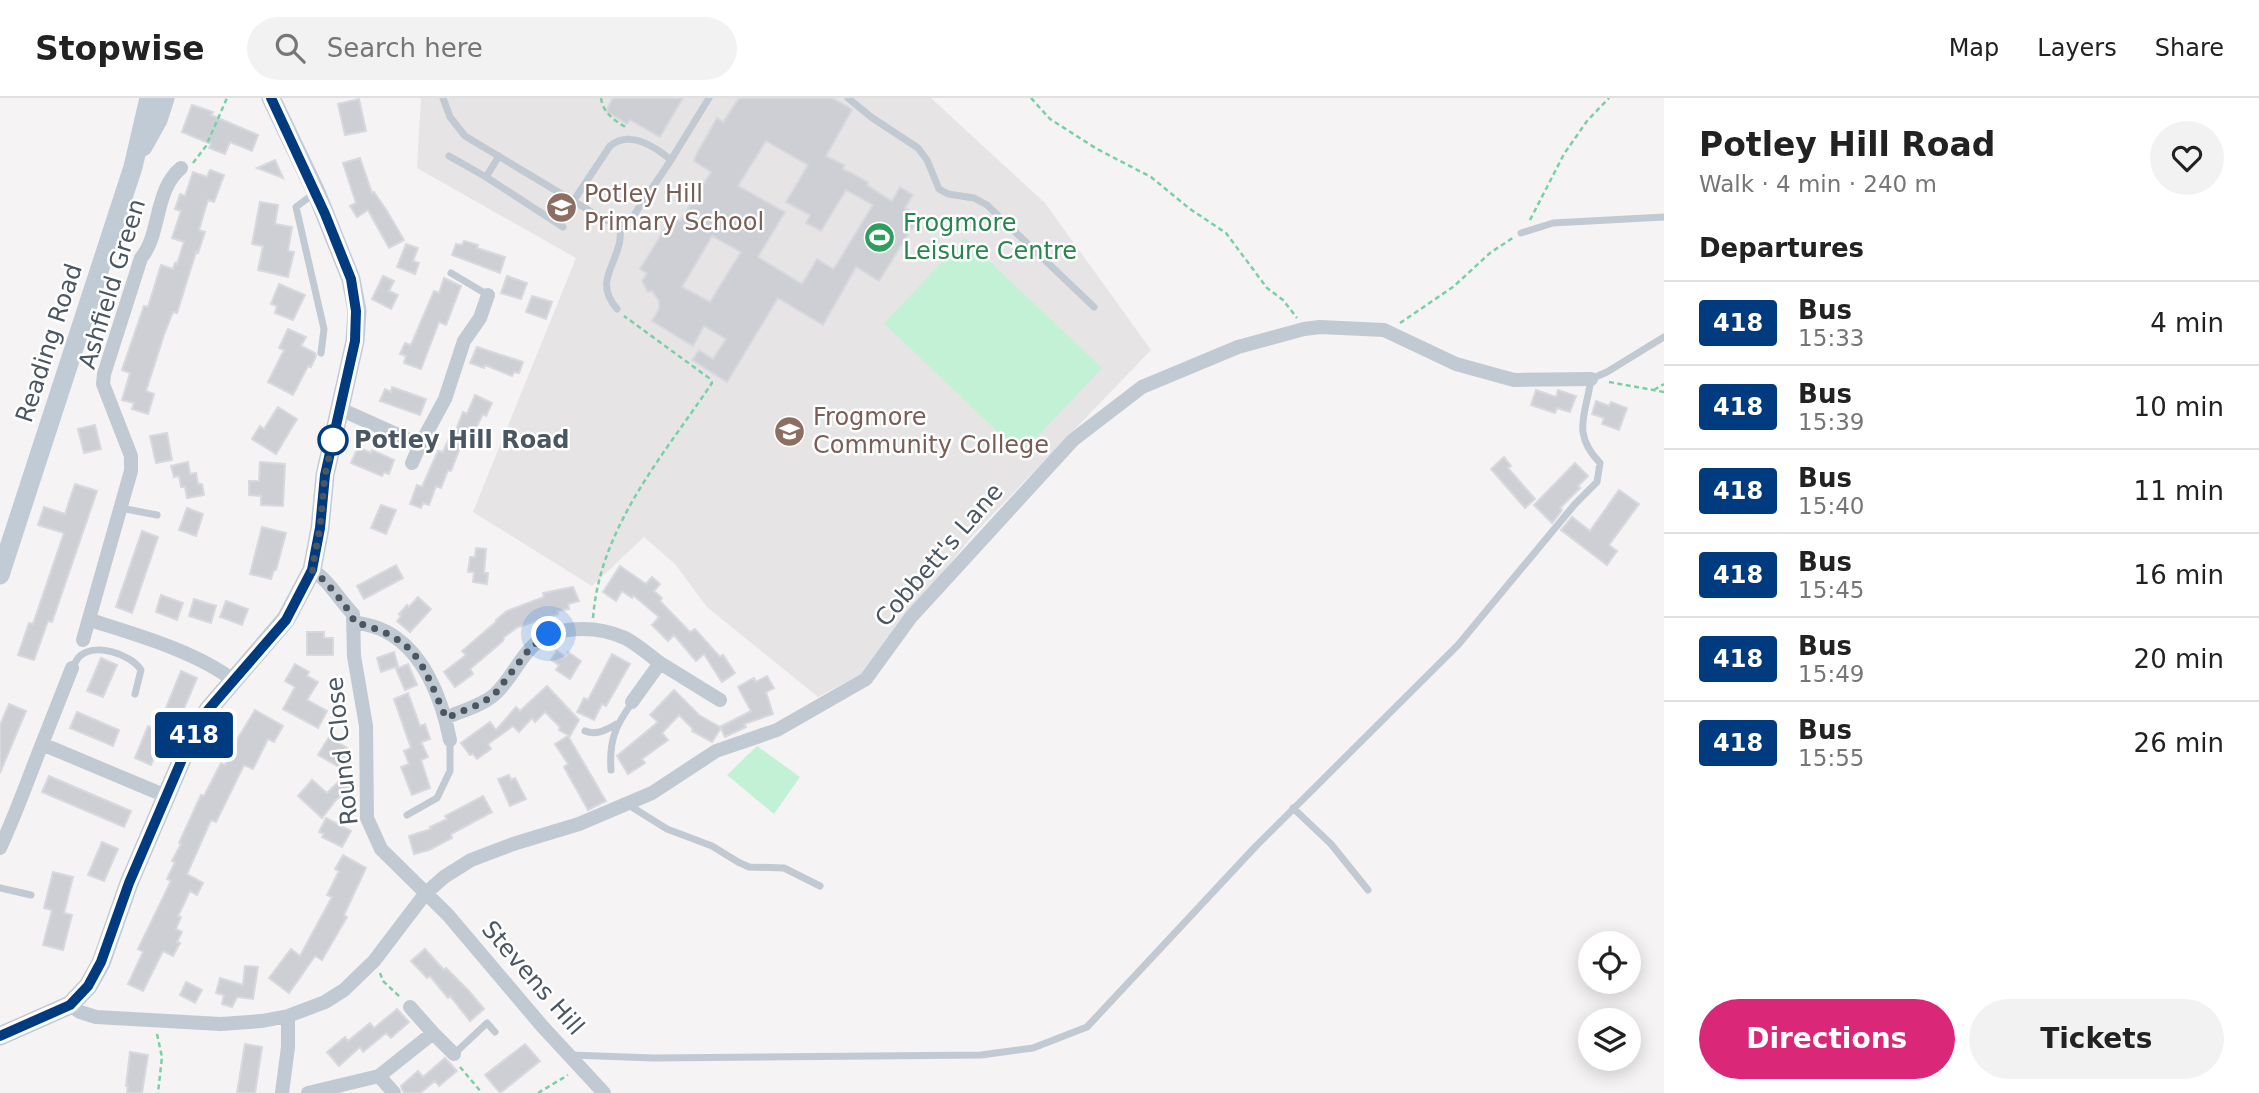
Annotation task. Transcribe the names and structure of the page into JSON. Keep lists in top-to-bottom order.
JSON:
{
  "streets": {
    "street": [
      "Ashfield Green",
      "Reading Road",
      "Cobbett's Lane",
      "Round Close",
      "Stevens Hill"
    ]
  },
  "crossings": [
    ["Cobbett's Lane", "Round Close"],
    ["Cobbett's Lane", "Stevens Hill"],
    ["Round Close", "Stevens Hill"]
  ],
  "places": {
    "school or university": ["Potley Hill Primary School", "Frogmore Community College"],
    "sports": ["Frogmore Leisure Centre"],
    "other": ["Potley Hill Road"]
  },
  "lines": ["bus line 418"],
  "page": {
    "header": "Stopwise",
    "search": "Search here",
    "nav": ["Map", "Layers", "Share"],
    "on_map": "418",
    "heading": [
      ["Potley Hill Road", "Walk · 4 min · 240 m"],
      "Departures"
    ],
    "list": [
      {
        "mark": "418",
        "name": "Bus",
        "note": "15:33",
        "value": "4 min"
      },
      {
        "mark": "418",
        "name": "Bus",
        "note": "15:39",
        "value": "10 min"
      },
      {
        "mark": "418",
        "name": "Bus",
        "note": "15:40",
        "value": "11 min"
      },
      {
        "mark": "418",
        "name": "Bus",
        "note": "15:45",
        "value": "16 min"
      },
      {
        "mark": "418",
        "name": "Bus",
        "note": "15:49",
        "value": "20 min"
      },
      {
        "mark": "418",
        "name": "Bus",
        "note": "15:55",
        "value": "26 min"
      }
    ],
    "buttons": ["Directions", "Tickets"]
  }
}
